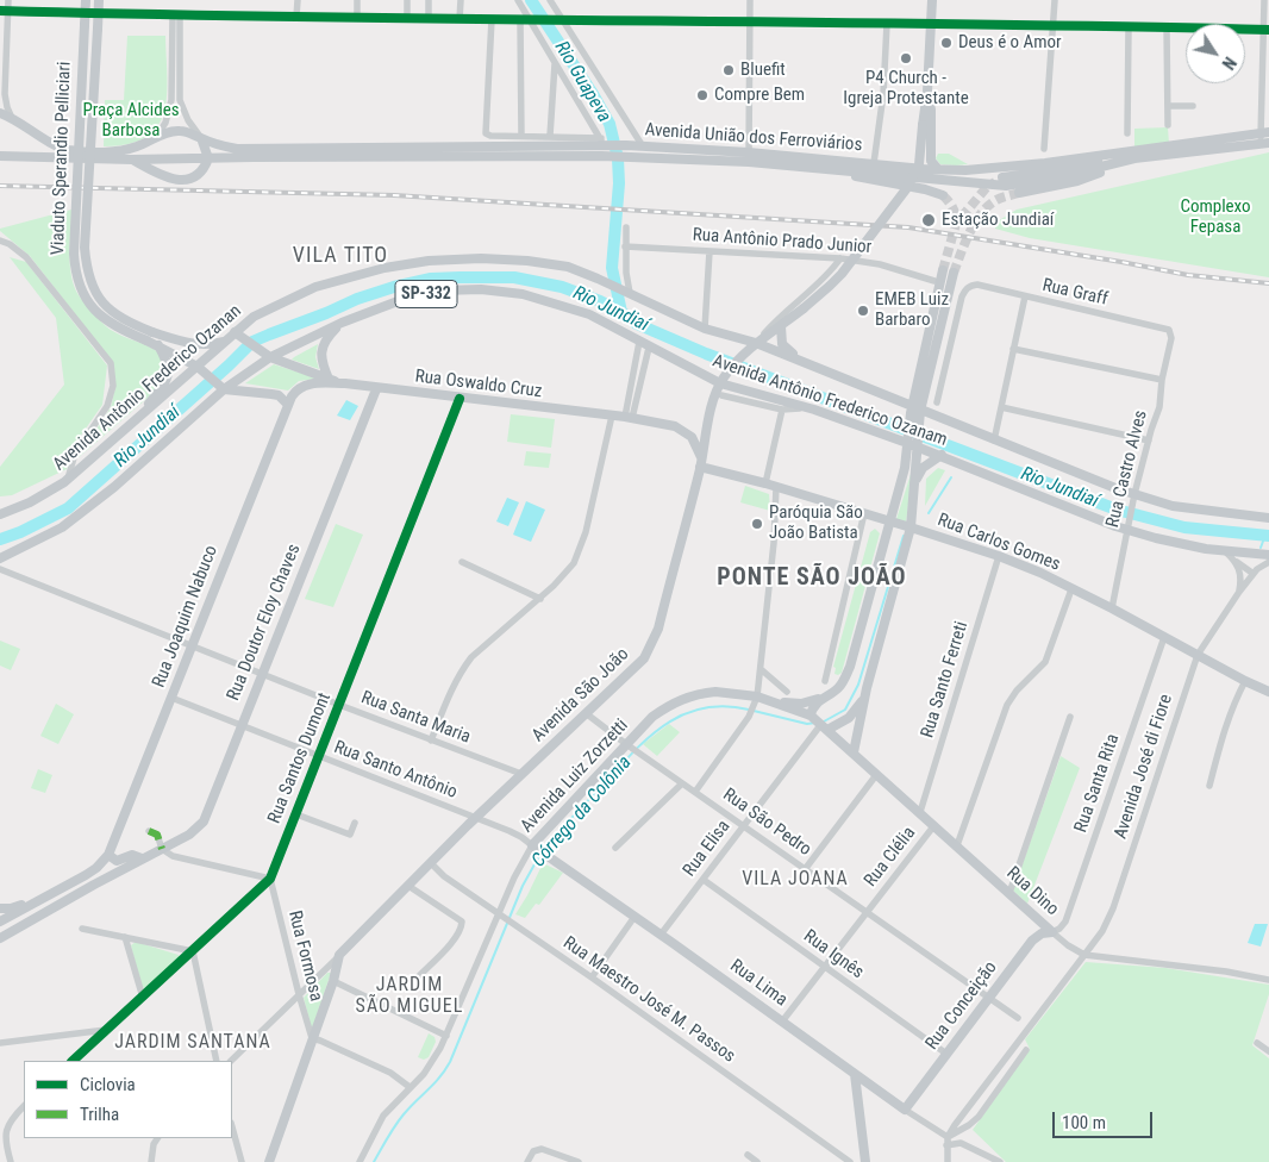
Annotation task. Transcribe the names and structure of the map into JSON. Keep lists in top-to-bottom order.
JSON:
{
  "streets": {
    "main road": [
      "Avenida União dos Ferroviários",
      "Viaduto Sperandio Pelliciari",
      "SP-332",
      "Rua Oswaldo Cruz",
      "Avenida Antônio Frederico Ozanan",
      "Avenida Antônio Frederico Ozanam",
      "Rua Carlos Gomes",
      "Rua Joaquim Nabuco",
      "Rua Doutor Eloy Chaves",
      "Avenida São João",
      "Avenida Luiz Zorzetti",
      "Rua Dino",
      "Rua Lima",
      "Rua Conceição"
    ],
    "street": [
      "Rua Antônio Prado Junior",
      "Rua Graff",
      "Rua Castro Alves",
      "Rua Santo Ferreti",
      "Rua Santa Maria",
      "Rua Santos Dumont",
      "Avenida José di Fiore",
      "Rua Santo Antônio",
      "Rua Santa Rita",
      "Rua São Pedro",
      "Rua Elisa",
      "Rua Clélia",
      "Rua Ignês",
      "Rua Formosa",
      "Rua Maestro José M. Passos"
    ]
  },
  "crossings": [
    ["Viaduto Sperandio Pelliciari", "Avenida Antônio Frederico Ozanan"],
    ["Viaduto Sperandio Pelliciari", "Avenida Antônio Frederico Ozanam"],
    ["Rua Antônio Prado Junior", "Avenida São João"],
    ["Rua Graff", "Rua Castro Alves"],
    ["Rua Oswaldo Cruz", "Rua Carlos Gomes"],
    ["Rua Oswaldo Cruz", "Rua Joaquim Nabuco"],
    ["Rua Oswaldo Cruz", "Rua Doutor Eloy Chaves"],
    ["Rua Oswaldo Cruz", "Avenida São João"],
    ["Rua Oswaldo Cruz", "Rua Santos Dumont"],
    ["Avenida Antônio Frederico Ozanan", "Avenida Antônio Frederico Ozanam"],
    ["Avenida Antônio Frederico Ozanam", "Rua Castro Alves"],
    ["Avenida Antônio Frederico Ozanam", "Avenida São João"],
    ["Rua Castro Alves", "Rua Carlos Gomes"],
    ["Rua Carlos Gomes", "Rua Santo Ferreti"],
    ["Rua Carlos Gomes", "Avenida São João"],
    ["Rua Carlos Gomes", "Avenida José di Fiore"],
    ["Rua Carlos Gomes", "Rua Santa Rita"],
    ["Rua Joaquim Nabuco", "Rua Doutor Eloy Chaves"],
    ["Rua Joaquim Nabuco", "Rua Santa Maria"],
    ["Rua Joaquim Nabuco", "Rua Santo Antônio"],
    ["Rua Doutor Eloy Chaves", "Rua Santa Maria"],
    ["Rua Doutor Eloy Chaves", "Rua Santo Antônio"],
    ["Rua Santo Ferreti", "Rua Dino"],
    ["Avenida São João", "Rua Santa Maria"],
    ["Avenida São João", "Rua Santo Antônio"],
    ["Avenida São João", "Rua São Pedro"],
    ["Avenida São João", "Rua Formosa"],
    ["Avenida São João", "Rua Maestro José M. Passos"],
    ["Rua Santa Maria", "Rua Santos Dumont"],
    ["Rua Santos Dumont", "Rua Santo Antônio"],
    ["Rua Santos Dumont", "Rua Formosa"],
    ["Avenida José di Fiore", "Rua Dino"],
    ["Avenida José di Fiore", "Rua Lima"],
    ["Avenida Luiz Zorzetti", "Rua São Pedro"],
    ["Avenida Luiz Zorzetti", "Rua Elisa"],
    ["Avenida Luiz Zorzetti", "Rua Dino"],
    ["Avenida Luiz Zorzetti", "Rua Lima"],
    ["Avenida Luiz Zorzetti", "Rua Maestro José M. Passos"],
    ["Rua Santa Rita", "Rua Dino"],
    ["Rua Santa Rita", "Rua Conceição"],
    ["Rua São Pedro", "Rua Elisa"],
    ["Rua São Pedro", "Rua Clélia"],
    ["Rua São Pedro", "Rua Conceição"],
    ["Rua Elisa", "Rua Dino"],
    ["Rua Elisa", "Rua Ignês"],
    ["Rua Elisa", "Rua Lima"],
    ["Rua Clélia", "Rua Dino"],
    ["Rua Clélia", "Rua Ignês"],
    ["Rua Clélia", "Rua Lima"],
    ["Rua Dino", "Rua Conceição"],
    ["Rua Ignês", "Rua Conceição"],
    ["Rua Lima", "Rua Conceição"]
  ],
  "districts": [
    "VILA TITO",
    "PONTE SÃO JOÃO",
    "VILA JOANA",
    "JARDIM SÃO MIGUEL",
    "JARDIM SANTANA"
  ],
  "water": ["Rio Guapeva", "Rio Jundiaí", "Córrego da Colônia"],
  "parks": ["Praça Alcides Barbosa", "Complexo Fepasa"],
  "places": [
    "Deus é o Amor",
    "P4 Church - Igreja Protestante",
    "Bluefit",
    "Compre Bem",
    "Estação Jundiaí",
    "EMEB Luiz Barbaro",
    "Paróquia São João Batista"
  ],
  "legend": ["Ciclovia", "Trilha"],
  "scale_bar": "100 m",
  "north": "bottom right"
}
